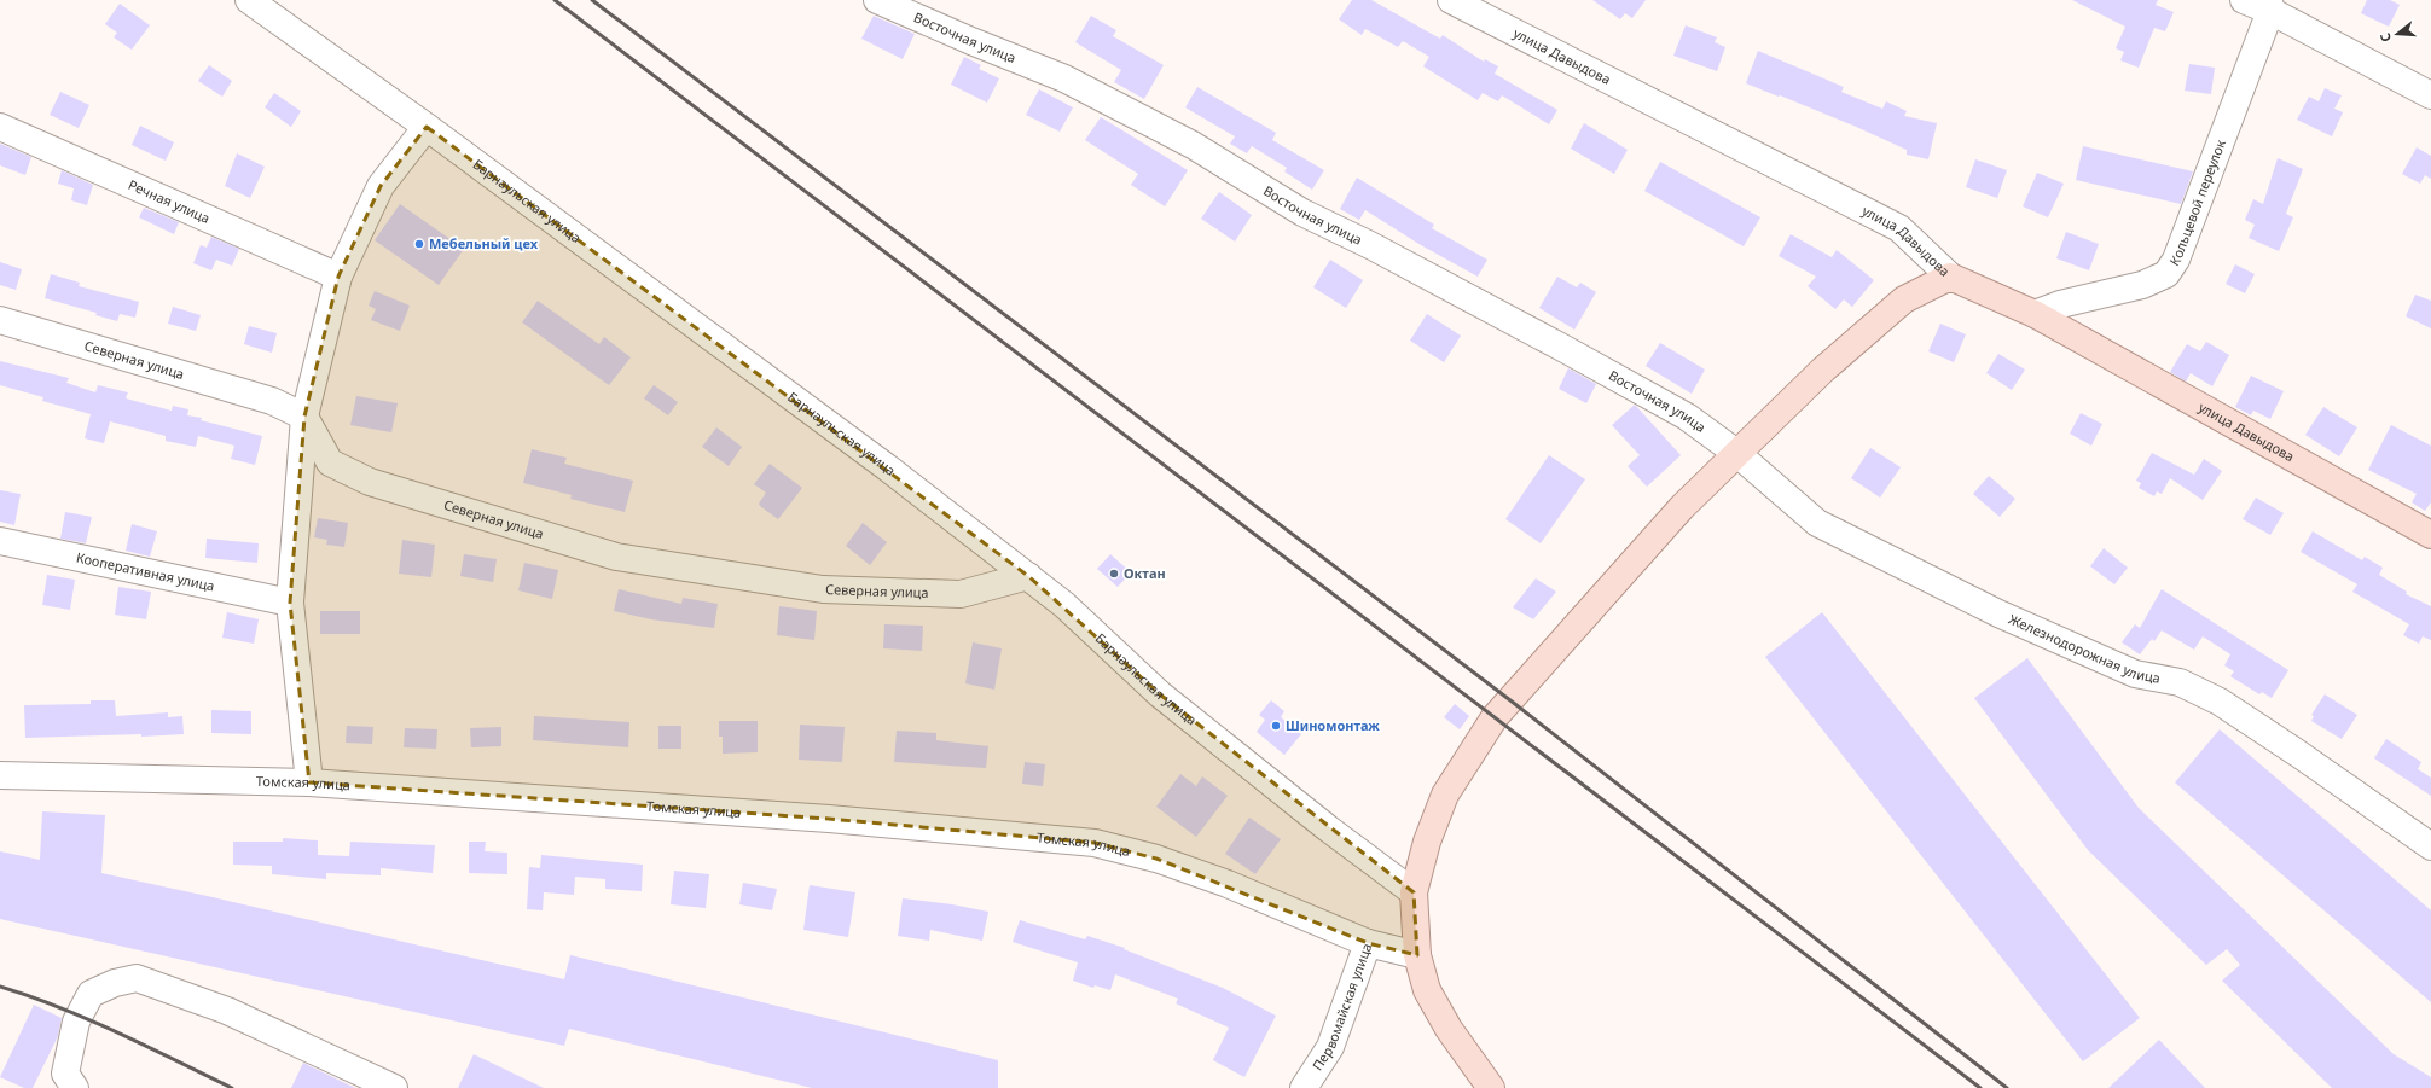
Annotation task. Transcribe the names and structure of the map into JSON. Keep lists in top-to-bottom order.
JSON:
{
  "streets": {
    "main road": ["улица Давыдова"],
    "street": [
      "Восточная улица",
      "Барнаульская улица",
      "Речная улица",
      "Кольцевой переулок",
      "Северная улица",
      "Кооперативная улица",
      "Железнодорожная улица",
      "Томская улица",
      "Первомайская улица"
    ]
  },
  "crossings": [
    ["Восточная улица", "Железнодорожная улица"],
    ["улица Давыдова", "Кольцевой переулок"],
    ["Барнаульская улица", "Северная улица"],
    ["Томская улица", "Первомайская улица"]
  ],
  "places": ["Мебельный цех", "Октан", "Шиномонтаж"],
  "north": "left"
}
